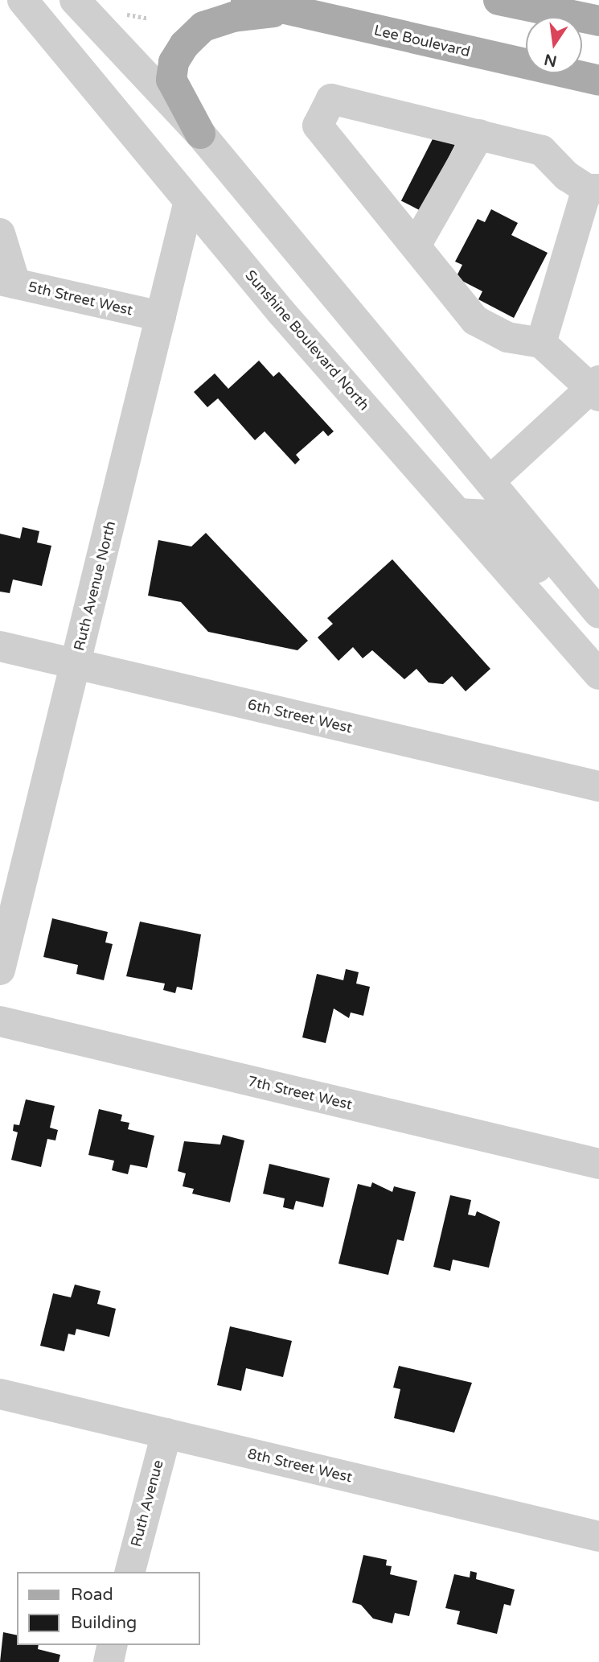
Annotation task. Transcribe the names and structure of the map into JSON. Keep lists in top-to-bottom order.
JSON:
{
  "streets": {
    "main road": ["Lee Boulevard"],
    "street": [
      "5th Street West",
      "Sunshine Boulevard North",
      "Ruth Avenue North",
      "6th Street West",
      "7th Street West",
      "8th Street West",
      "Ruth Avenue"
    ]
  },
  "crossings": [
    ["5th Street West", "Ruth Avenue North"],
    ["Sunshine Boulevard North", "Ruth Avenue North"],
    ["Ruth Avenue North", "6th Street West"],
    ["8th Street West", "Ruth Avenue"]
  ],
  "legend": ["Road", "Building"],
  "north": "bottom"
}
